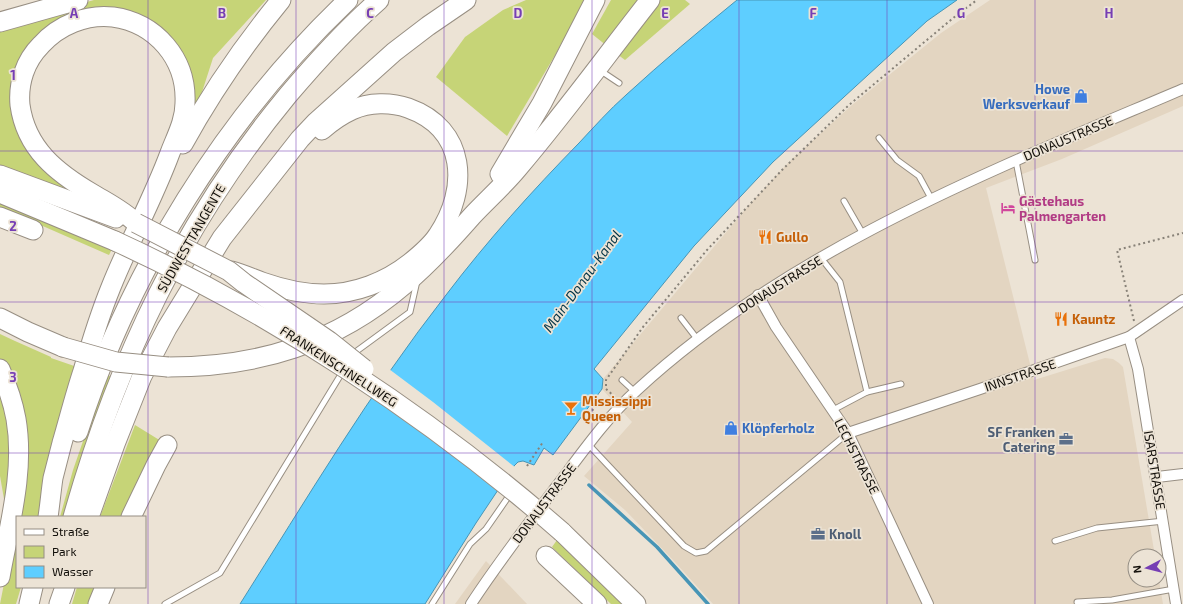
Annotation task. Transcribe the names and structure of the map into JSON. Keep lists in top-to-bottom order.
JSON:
{
  "streets": {
    "highway": ["SÜDWESTTANGENTE", "FRANKENSCHNELLWEG"],
    "street": [
      "DONAUSTRASSE",
      "INNSTRASSE",
      "LECHSTRASSE",
      "ISARSTRASSE"
    ]
  },
  "crossings": [
    ["DONAUSTRASSE", "LECHSTRASSE"],
    ["INNSTRASSE", "LECHSTRASSE"],
    ["INNSTRASSE", "ISARSTRASSE"]
  ],
  "water": ["Main-Donau-Kanal"],
  "places": {
    "shop": ["Howe Werksverkauf", "Klöpferholz"],
    "hotel": ["Gästehaus Palmengarten"],
    "restaurant": ["Gullo", "Kauntz"],
    "bar": ["Mississippi Queen"],
    "office": ["SF Franken Catering", "Knoll"]
  },
  "legend": ["Straße", "Park", "Wasser"],
  "north": "left",
  "grid": {
    "columns": [
      "A",
      "B",
      "C",
      "D",
      "E",
      "F",
      "G",
      "H"
    ],
    "rows": ["1", "2", "3"]
  }
}
